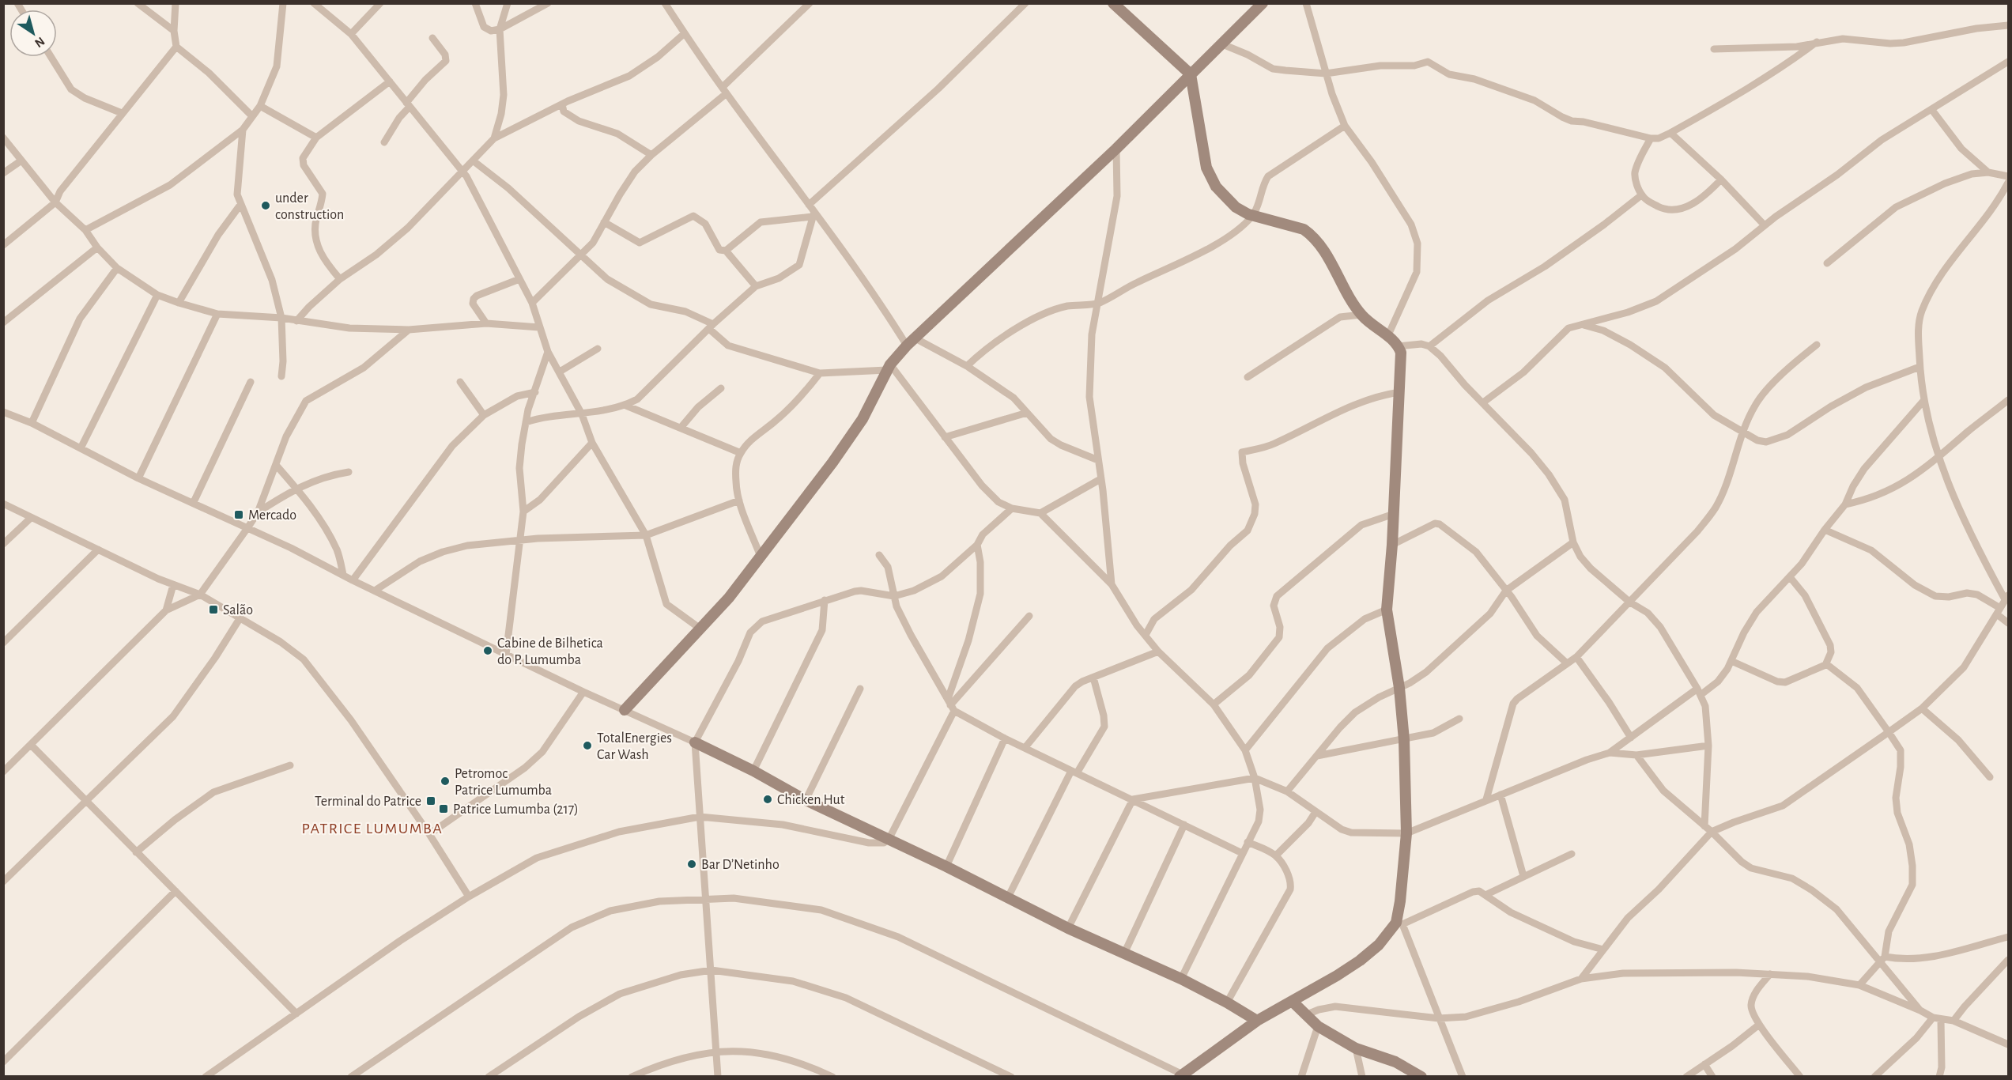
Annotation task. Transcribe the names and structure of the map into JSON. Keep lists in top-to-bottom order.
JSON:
{
  "districts": ["PATRICE LUMUMBA"],
  "places": {
    "other": [
      "under construction",
      "Cabine de Bilhetica do P. Lumumba",
      "TotalEnergies Car Wash",
      "Petromoc Patrice Lumumba",
      "Chicken Hut",
      "Bar D’Netinho"
    ],
    "transit": [
      "Mercado",
      "Salão",
      "Terminal do Patrice",
      "Patrice Lumumba (217)"
    ]
  },
  "north": "bottom right"
}
